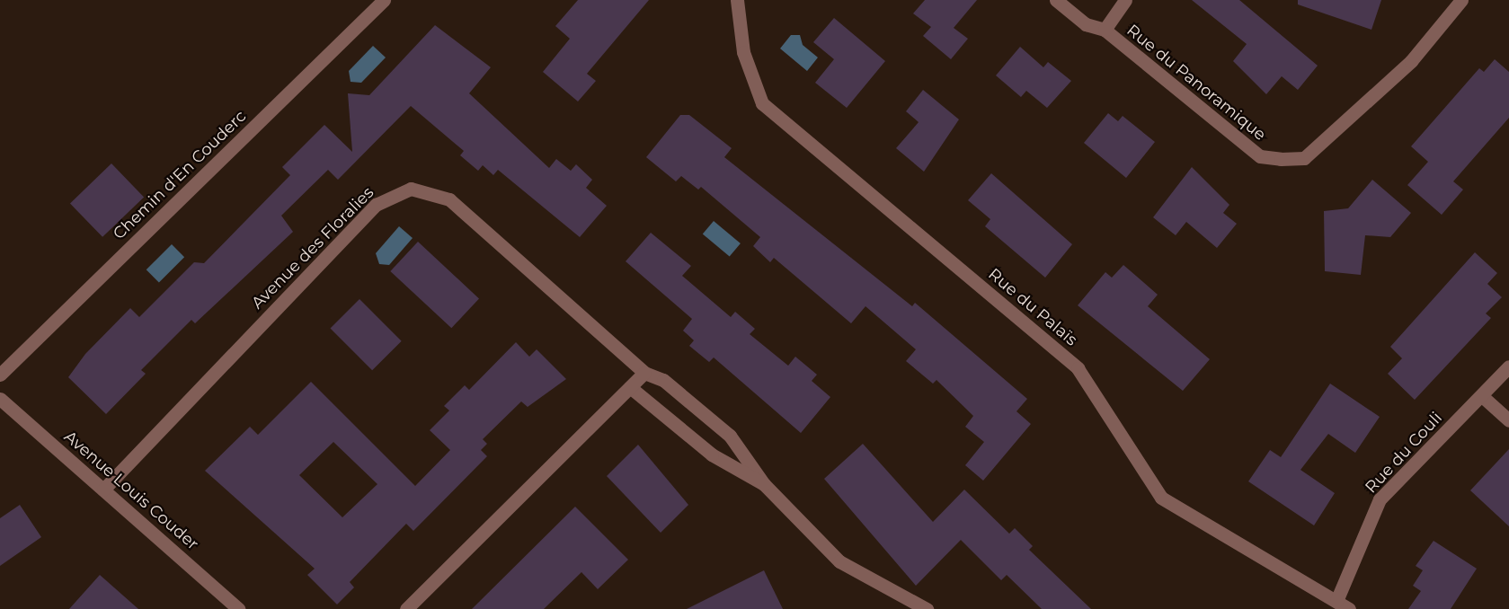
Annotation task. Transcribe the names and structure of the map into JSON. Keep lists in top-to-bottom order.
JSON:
{
  "streets": {
    "street": [
      "Rue du Panoramique",
      "Chemin d'En Couderc",
      "Avenue des Floralies",
      "Rue du Palaïs",
      "Rue du Couli",
      "Avenue Louis Couder"
    ]
  },
  "crossings": [
    ["Avenue des Floralies", "Avenue Louis Couder"],
    ["Rue du Palaïs", "Rue du Couli"]
  ]
}
